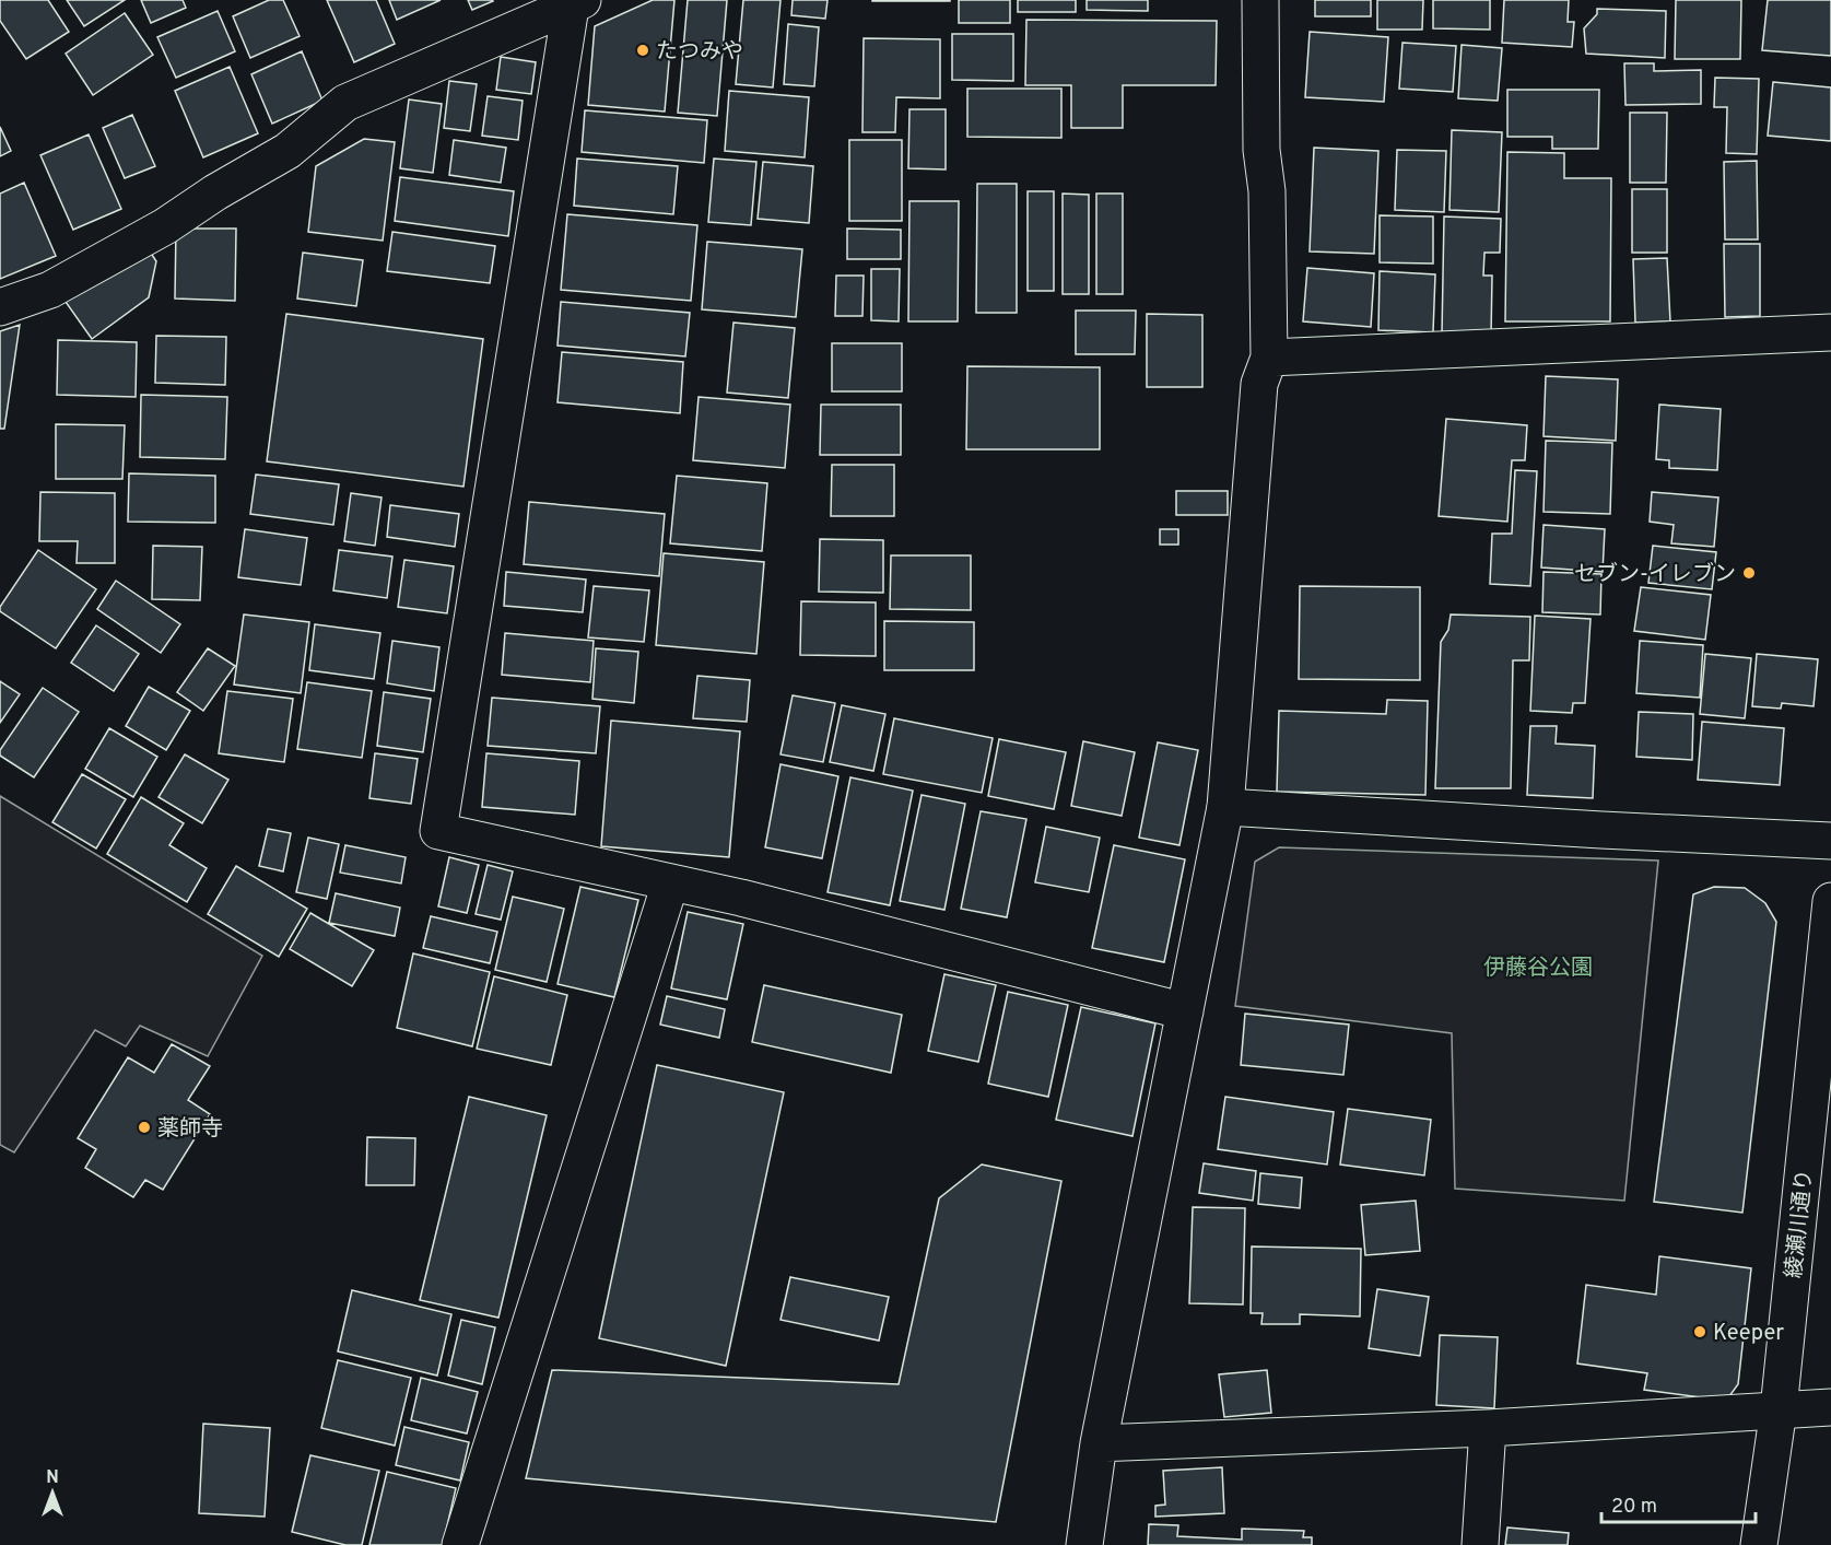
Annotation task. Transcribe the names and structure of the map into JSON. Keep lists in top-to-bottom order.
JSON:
{
  "streets": {
    "street": ["綾瀬川通り"]
  },
  "parks": ["伊藤谷公園"],
  "places": [
    "たつみや",
    "セブン-イレブン",
    "薬師寺",
    "Keeper"
  ],
  "scale_bar": "20 m",
  "north": "top"
}
